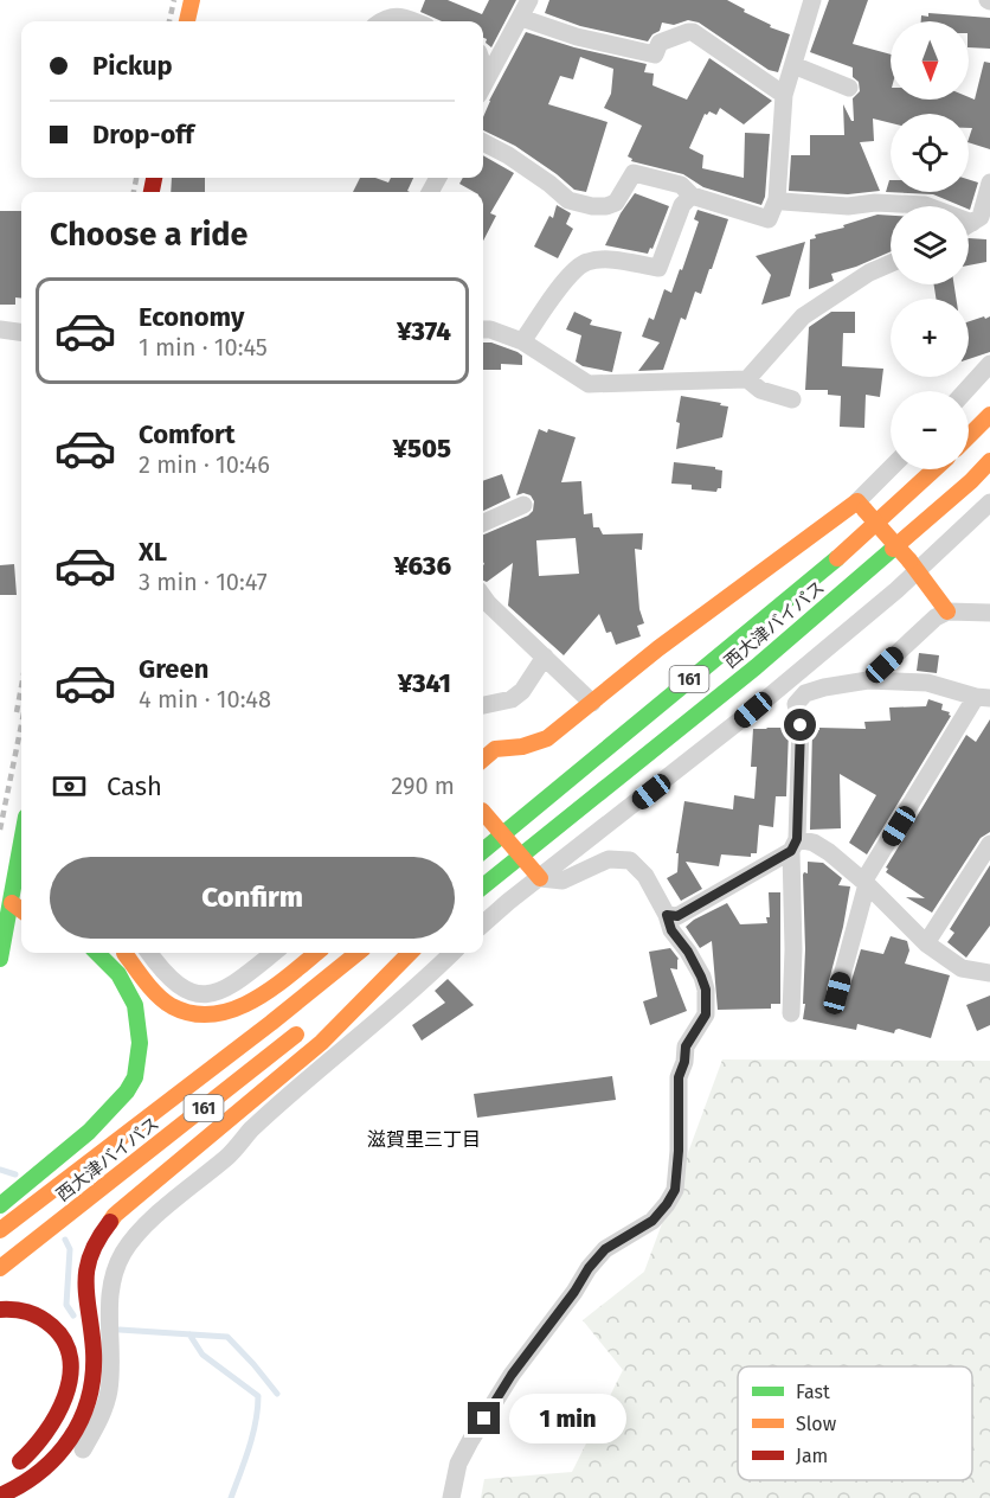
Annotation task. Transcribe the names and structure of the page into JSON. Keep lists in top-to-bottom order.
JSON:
{
  "streets": {
    "main road": ["西大津バイパス", "161"]
  },
  "districts": ["滋賀里三丁目"],
  "legend": ["Fast", "Slow", "Jam"],
  "north": "bottom",
  "page": {
    "map_buttons": ["+", "−"],
    "banner": ["Pickup", "Drop-off"],
    "heading": "Choose a ride",
    "list": [
      {
        "name": "Economy",
        "note": "1 min · 10:45",
        "value": "¥374"
      },
      {
        "name": "Comfort",
        "note": "2 min · 10:46",
        "value": "¥505"
      },
      {
        "name": "XL",
        "note": "3 min · 10:47",
        "value": "¥636"
      },
      {
        "name": "Green",
        "note": "4 min · 10:48",
        "value": "¥341"
      }
    ],
    "pay": ["Cash", "290 m"],
    "buttons": "Confirm",
    "bubble": "1 min"
  }
}
